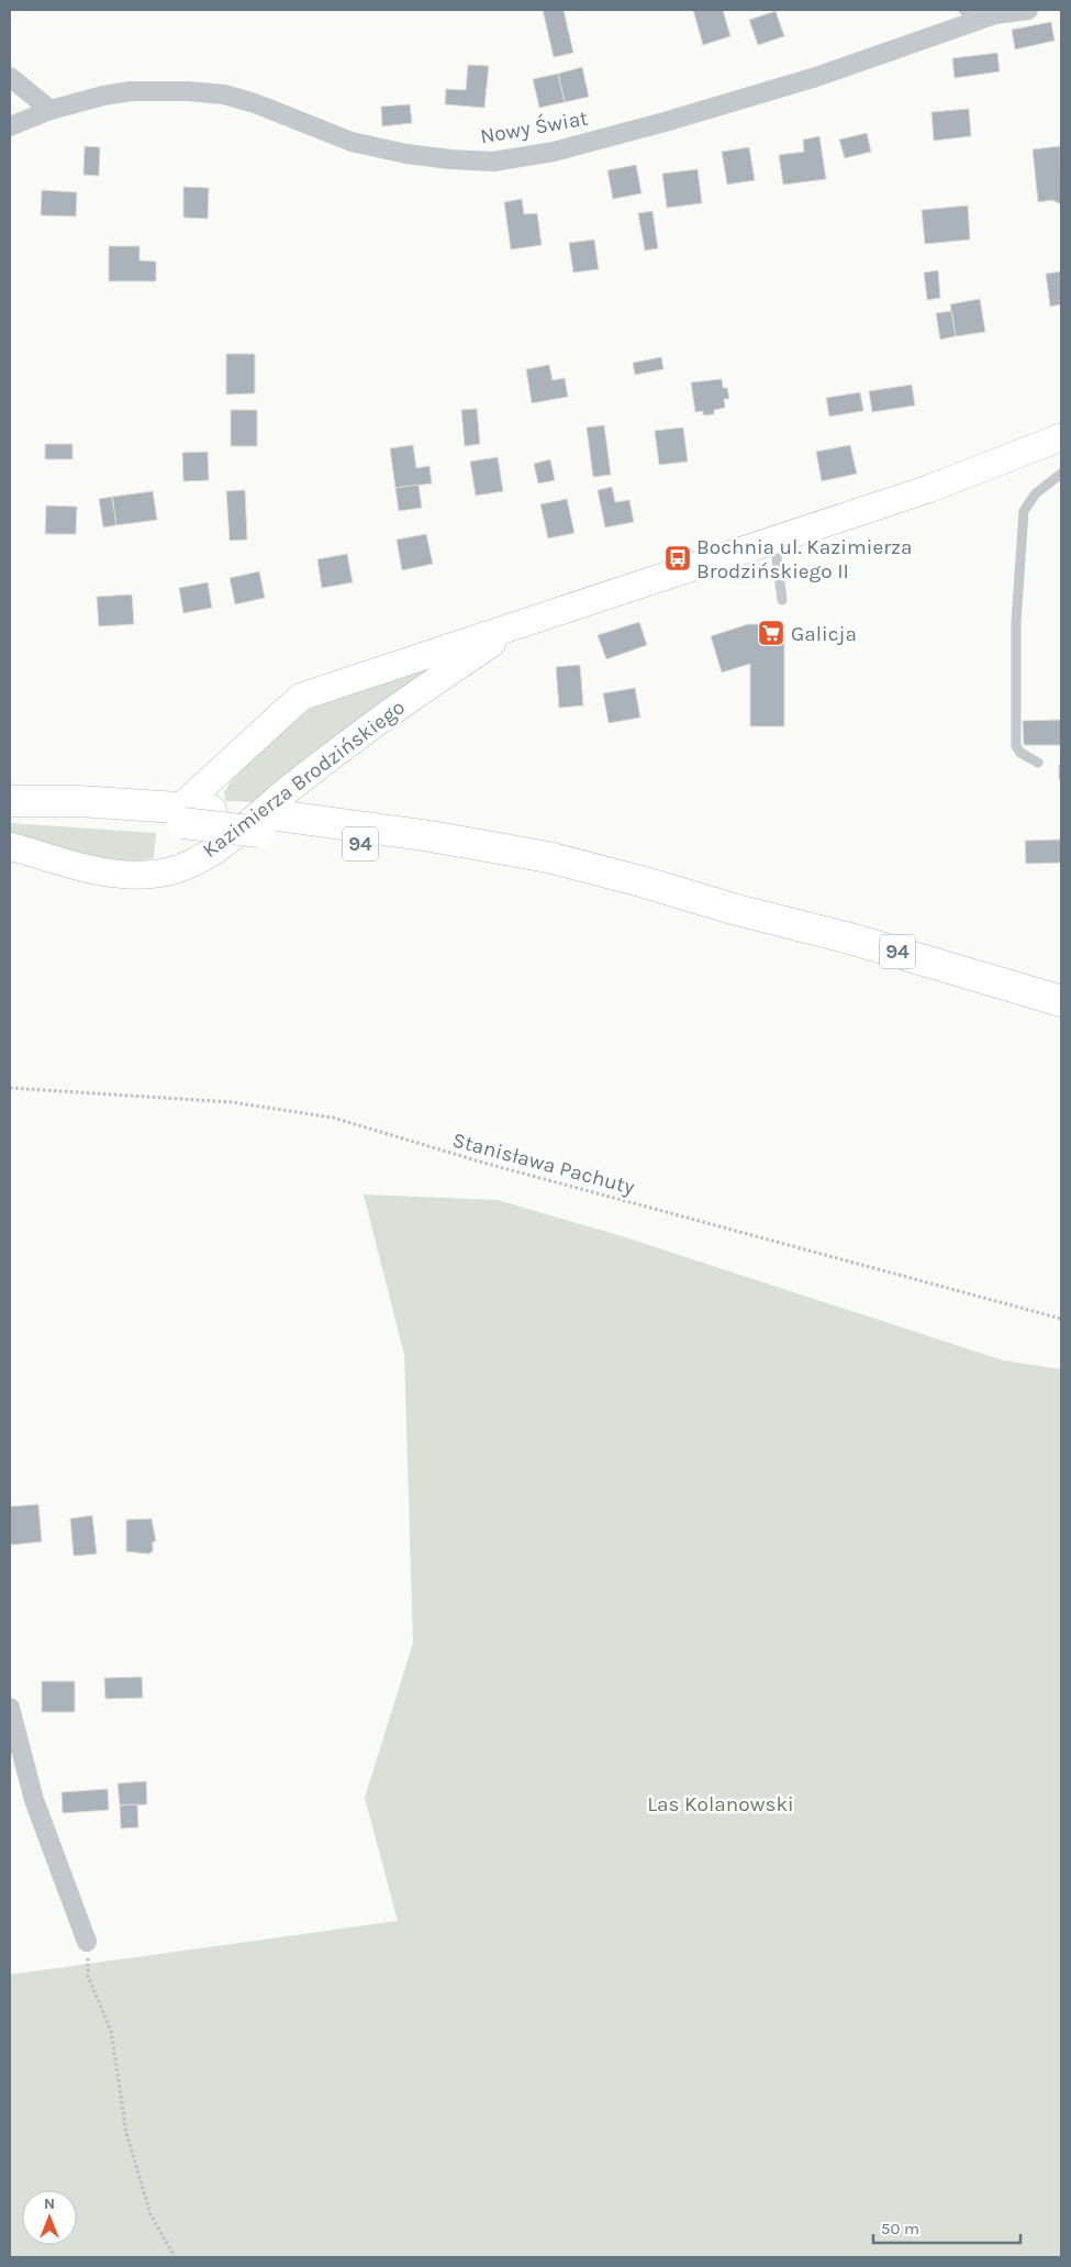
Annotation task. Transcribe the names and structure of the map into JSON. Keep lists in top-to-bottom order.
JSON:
{
  "streets": {
    "main road": ["Kazimierza Brodzińskiego", "94"],
    "street": ["Nowy Świat"],
    "path": ["Stanisława Pachuty"]
  },
  "crossings": [
    ["Kazimierza Brodzińskiego", "94"]
  ],
  "parks": ["Las Kolanowski"],
  "places": {
    "bus stop": ["Bochnia ul. Kazimierza Brodzińskiego II"],
    "supermarket": ["Galicja"]
  },
  "scale_bar": "50 m",
  "north": "top"
}
